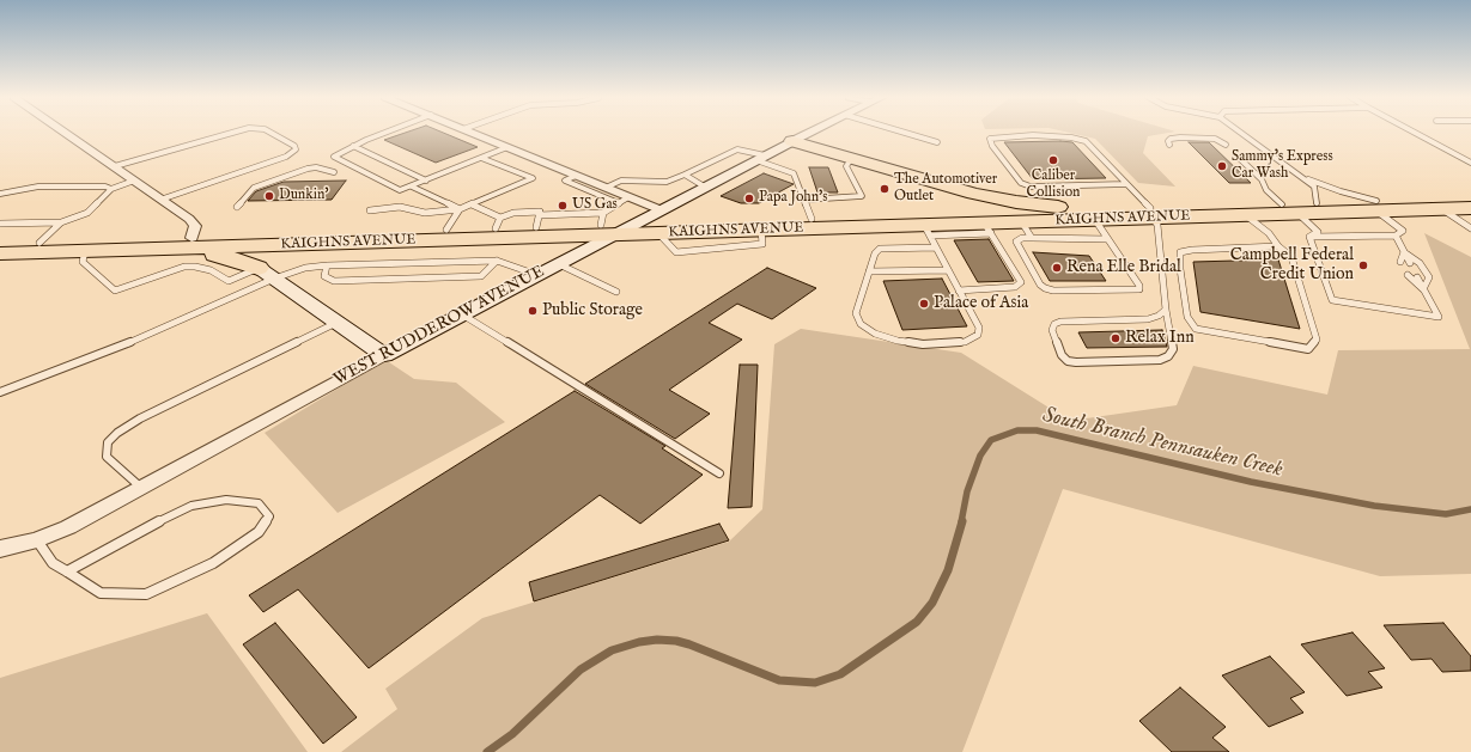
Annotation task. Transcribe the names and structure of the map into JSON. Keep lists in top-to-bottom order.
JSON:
{
  "streets": {
    "highway": ["KAIGHNS AVENUE"],
    "street": ["WEST RUDDEROW AVENUE"]
  },
  "crossings": [
    ["KAIGHNS AVENUE", "WEST RUDDEROW AVENUE"]
  ],
  "water": ["South Branch Pennsauken Creek"],
  "places": [
    "Caliber Collision",
    "Sammy's Express Car Wash",
    "The Automotiver Outlet",
    "Dunkin'",
    "Papa John's",
    "US Gas",
    "Campbell Federal Credit Union",
    "Rena Elle Bridal",
    "Palace of Asia",
    "Public Storage",
    "Relax Inn"
  ]
}
